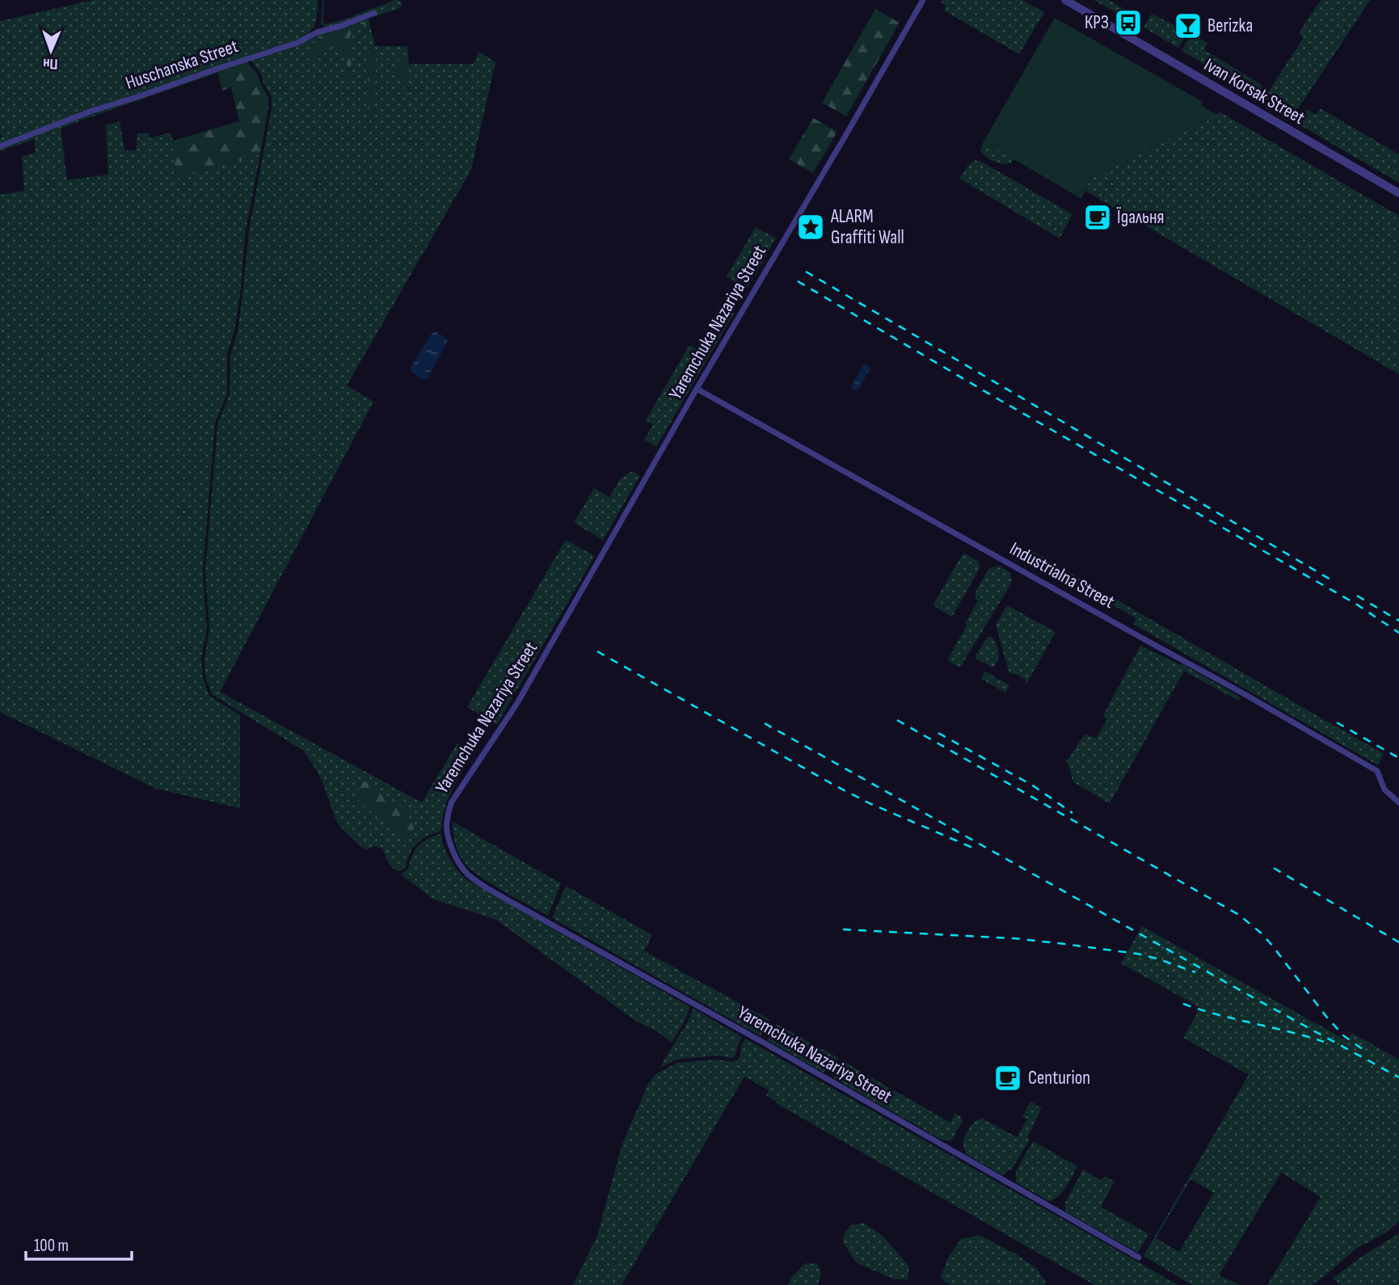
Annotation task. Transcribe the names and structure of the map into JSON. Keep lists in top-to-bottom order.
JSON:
{
  "streets": {
    "street": [
      "Huschanska Street",
      "Ivan Korsak Street",
      "Yaremchuka Nazariya Street",
      "Industrialna Street"
    ]
  },
  "crossings": [
    ["Yaremchuka Nazariya Street", "Industrialna Street"]
  ],
  "places": {
    "bus stop": ["КРЗ"],
    "bar": ["Berizka"],
    "cafe": ["Їдальня", "Centurion"],
    "place": ["ALARM Graffiti Wall"]
  },
  "scale_bar": "100 m",
  "north": "bottom"
}
